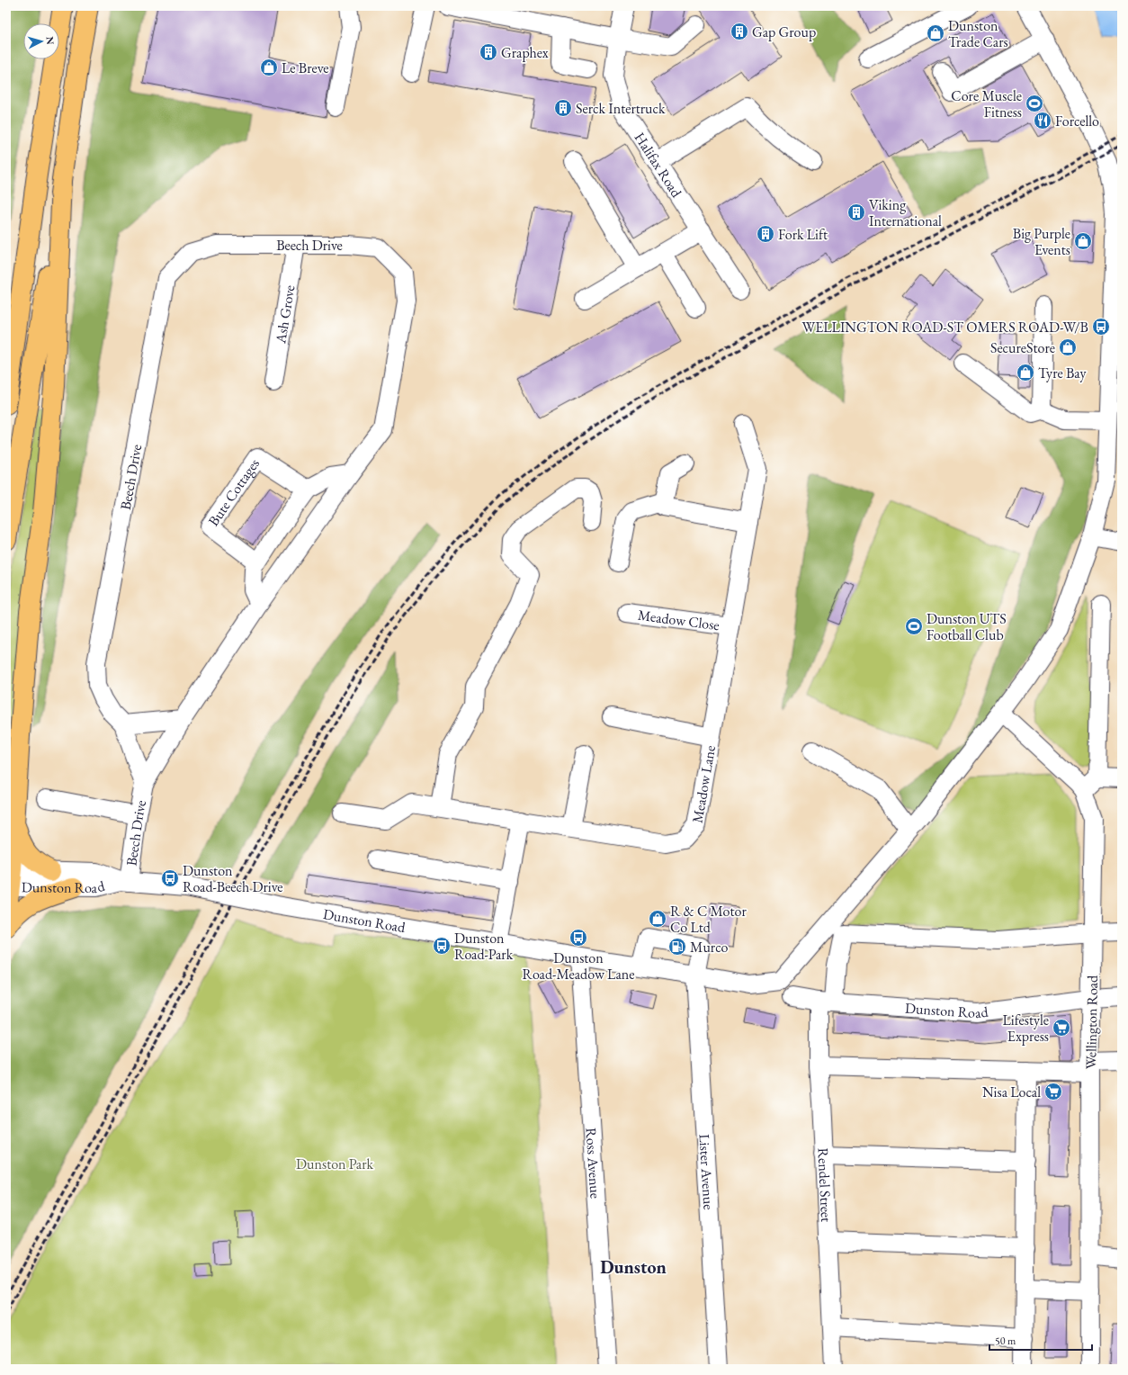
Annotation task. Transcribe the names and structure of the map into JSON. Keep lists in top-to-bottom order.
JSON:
{
  "streets": {
    "street": [
      "Halifax Road",
      "Beech Drive",
      "Ash Grove",
      "Bute Cottages",
      "Meadow Close",
      "Meadow Lane",
      "Dunston Road",
      "Wellington Road",
      "Ross Avenue",
      "Lister Avenue",
      "Rendel Street"
    ]
  },
  "crossings": [
    ["Beech Drive", "Ash Grove"],
    ["Beech Drive", "Dunston Road"],
    ["Meadow Close", "Meadow Lane"],
    ["Dunston Road", "Wellington Road"],
    ["Dunston Road", "Ross Avenue"],
    ["Dunston Road", "Lister Avenue"],
    ["Dunston Road", "Rendel Street"],
    ["Wellington Road", "Rendel Street"]
  ],
  "districts": ["Dunston"],
  "parks": ["Dunston Park"],
  "places": {
    "building": [
      "Gap Group",
      "Graphex",
      "Serck Intertruck",
      "Viking International",
      "Fork Lift"
    ],
    "shop": [
      "Dunston Trade Cars",
      "Le Breve",
      "Big Purple Events",
      "SecureStore",
      "Tyre Bay",
      "R & C Motor Co Ltd"
    ],
    "sports": ["Core Muscle Fitness", "Dunston UTS Football Club"],
    "restaurant": ["Forcello"],
    "bus stop": [
      "WELLINGTON ROAD-ST OMERS ROAD-W/B",
      "Dunston Road-Beech Drive",
      "Dunston Road-Meadow Lane",
      "Dunston Road-Park"
    ],
    "fuel station": ["Murco"],
    "supermarket": ["Lifestyle Express", "Nisa Local"]
  },
  "scale_bar": "50 m",
  "north": "right"
}
